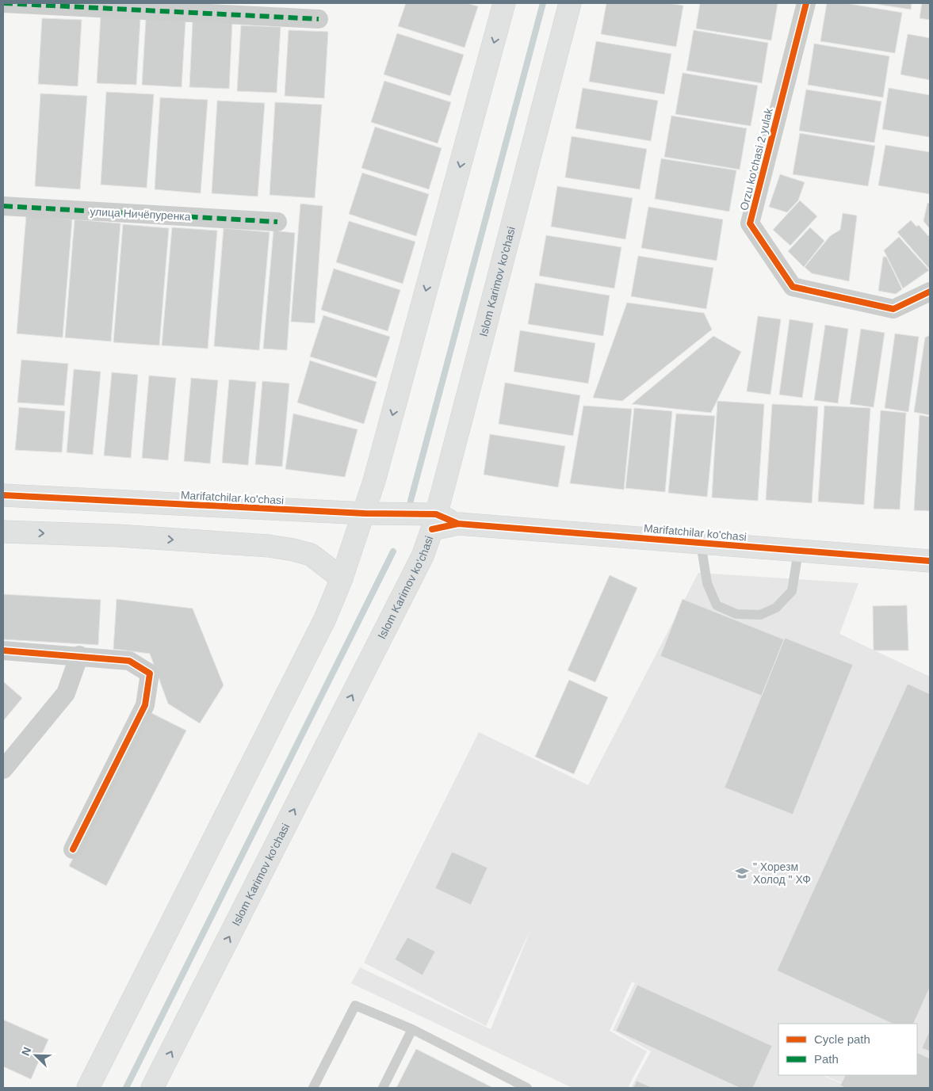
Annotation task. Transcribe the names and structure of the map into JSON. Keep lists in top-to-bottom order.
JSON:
{
  "streets": {
    "main road": ["Islom Karimov ko'chasi", "Marifatchilar ko'chasi"],
    "street": ["Orzu ko'chasi 2 yulak", "улица Ничёпуренка"]
  },
  "crossings": [
    ["Islom Karimov ko'chasi", "Marifatchilar ko'chasi"]
  ],
  "places": {
    "school or university": ["\" Хорезм Холод \" ХФ"]
  },
  "legend": ["Cycle path", "Path"],
  "north": "top left"
}
